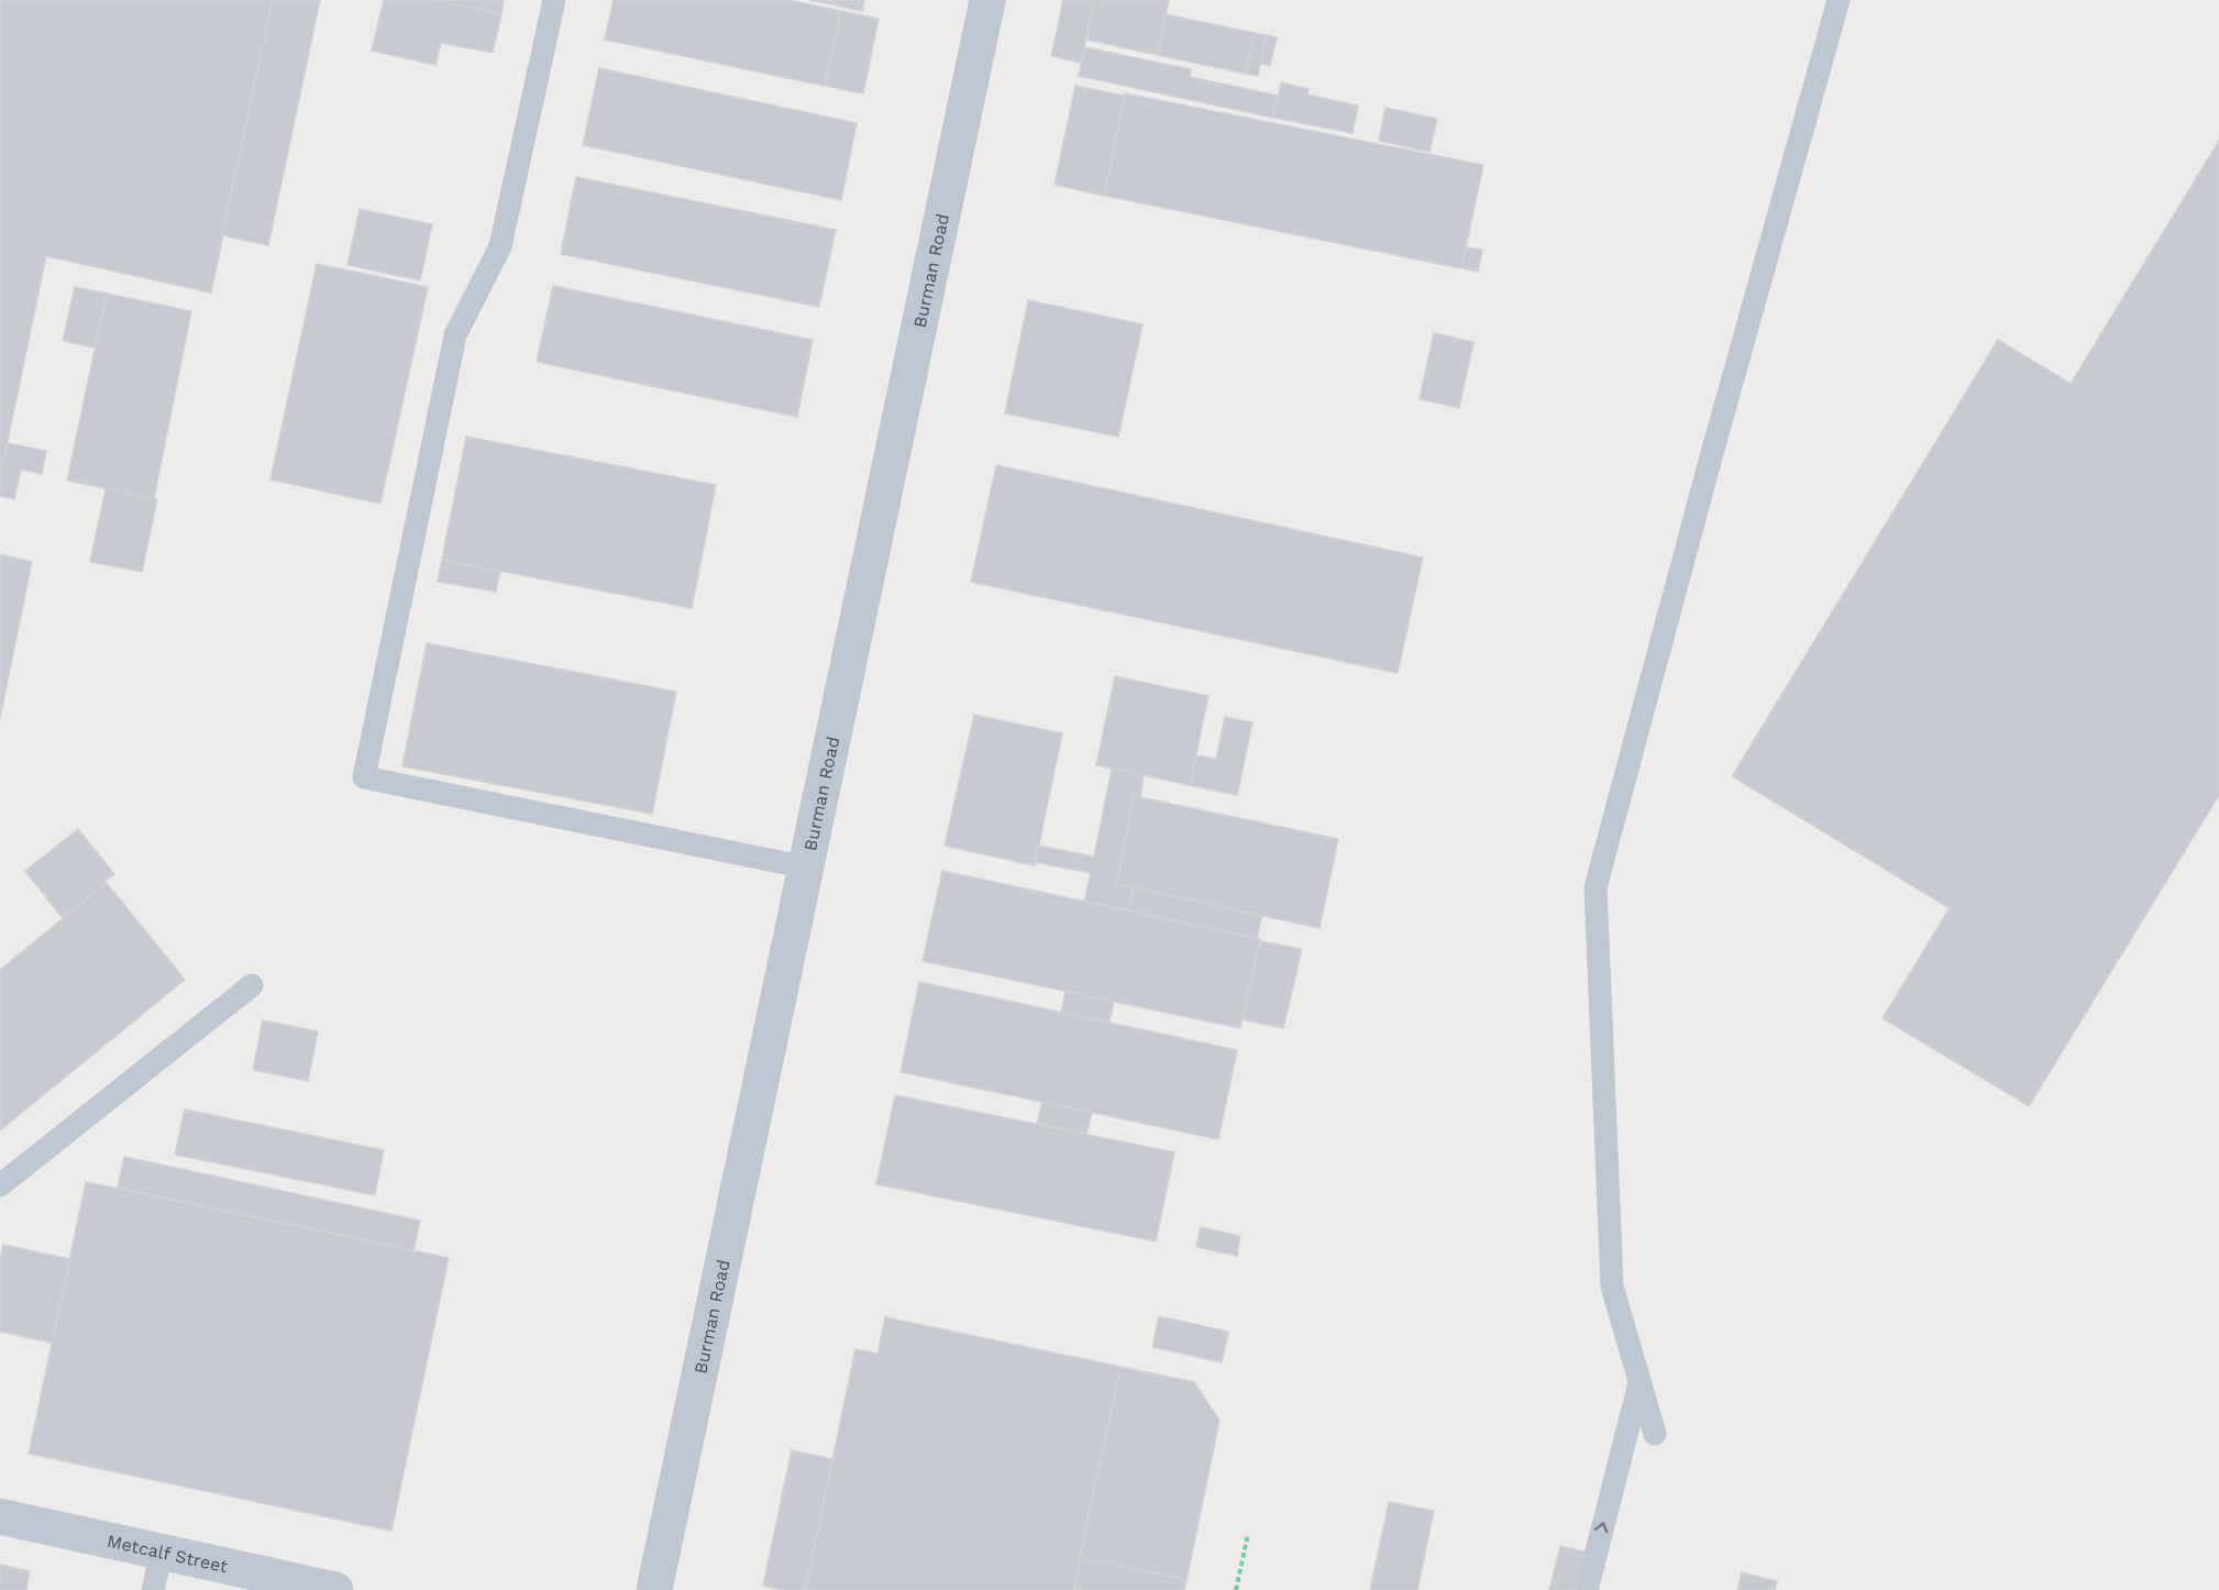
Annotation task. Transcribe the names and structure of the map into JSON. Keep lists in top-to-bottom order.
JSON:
{
  "streets": {
    "street": ["Burman Road", "Metcalf Street"]
  }
}
